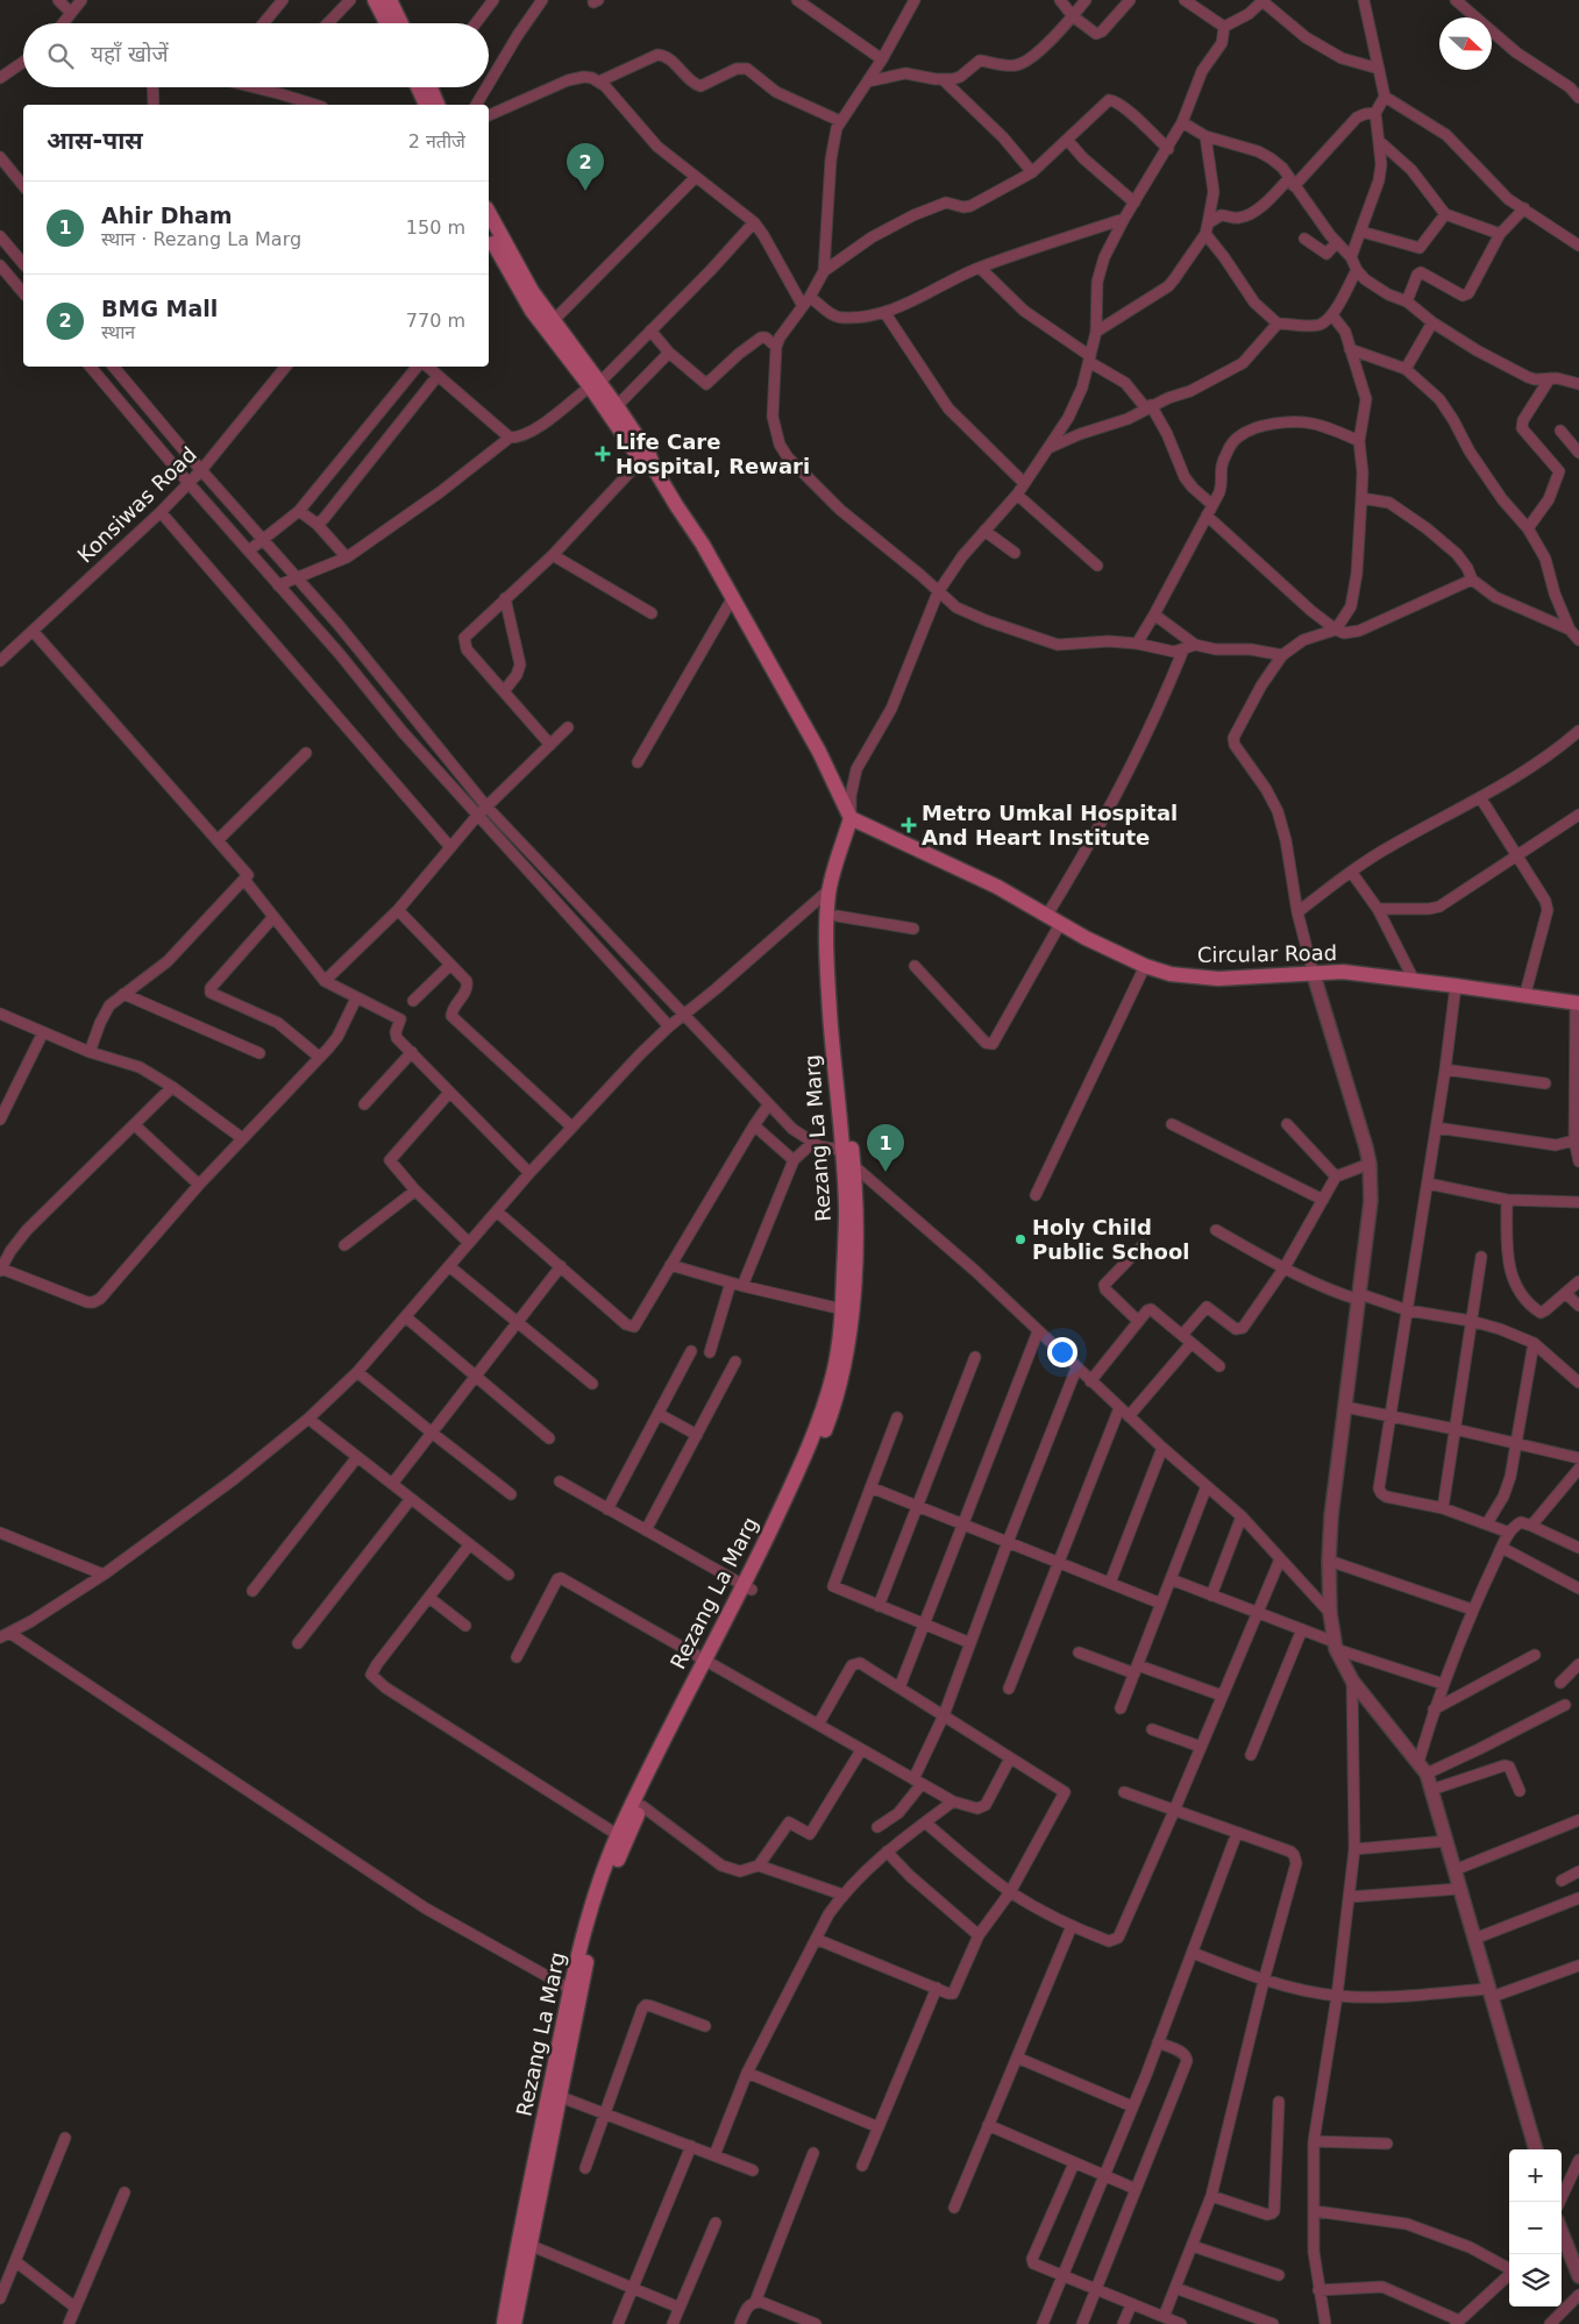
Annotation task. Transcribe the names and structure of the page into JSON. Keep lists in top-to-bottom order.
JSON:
{
  "streets": {
    "main road": ["Circular Road", "Rezang La Marg"],
    "street": ["Konsiwas Road"]
  },
  "crossings": [
    ["Circular Road", "Rezang La Marg"]
  ],
  "places": {
    "health": ["Life Care Hospital, Rewari", "Metro Umkal Hospital And Heart Institute"],
    "other": ["Holy Child Public School"]
  },
  "north": "right",
  "page": {
    "search": "यहाँ खोजें",
    "heading": ["आस-पास", "2 नतीजे"],
    "pins": ["2", "1"],
    "list": [
      {
        "mark": "1",
        "name": "Ahir Dham",
        "note": "स्थान · Rezang La Marg",
        "value": "150 m"
      },
      {
        "mark": "2",
        "name": "BMG Mall",
        "note": "स्थान",
        "value": "770 m"
      }
    ],
    "map_buttons": ["+", "−"]
  }
}
